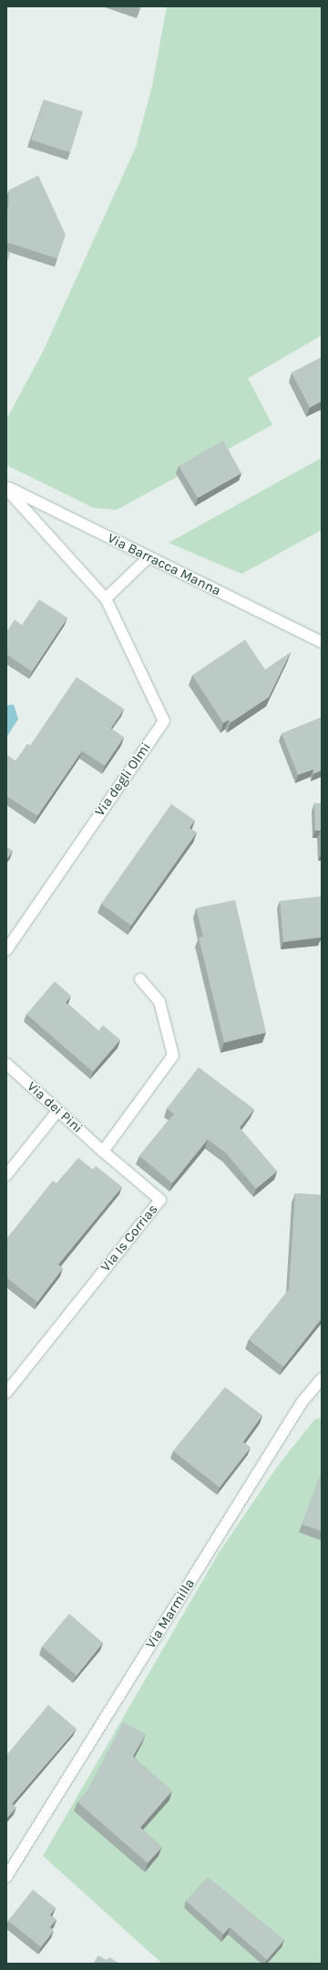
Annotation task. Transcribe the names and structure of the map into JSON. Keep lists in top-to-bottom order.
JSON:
{
  "streets": {
    "street": [
      "Via Barracca Manna",
      "Via degli Olmi",
      "Via dei Pini",
      "Via Is Corrias",
      "Via Marmilla"
    ]
  },
  "crossings": [
    ["Via Barracca Manna", "Via degli Olmi"],
    ["Via dei Pini", "Via Is Corrias"]
  ]
}
